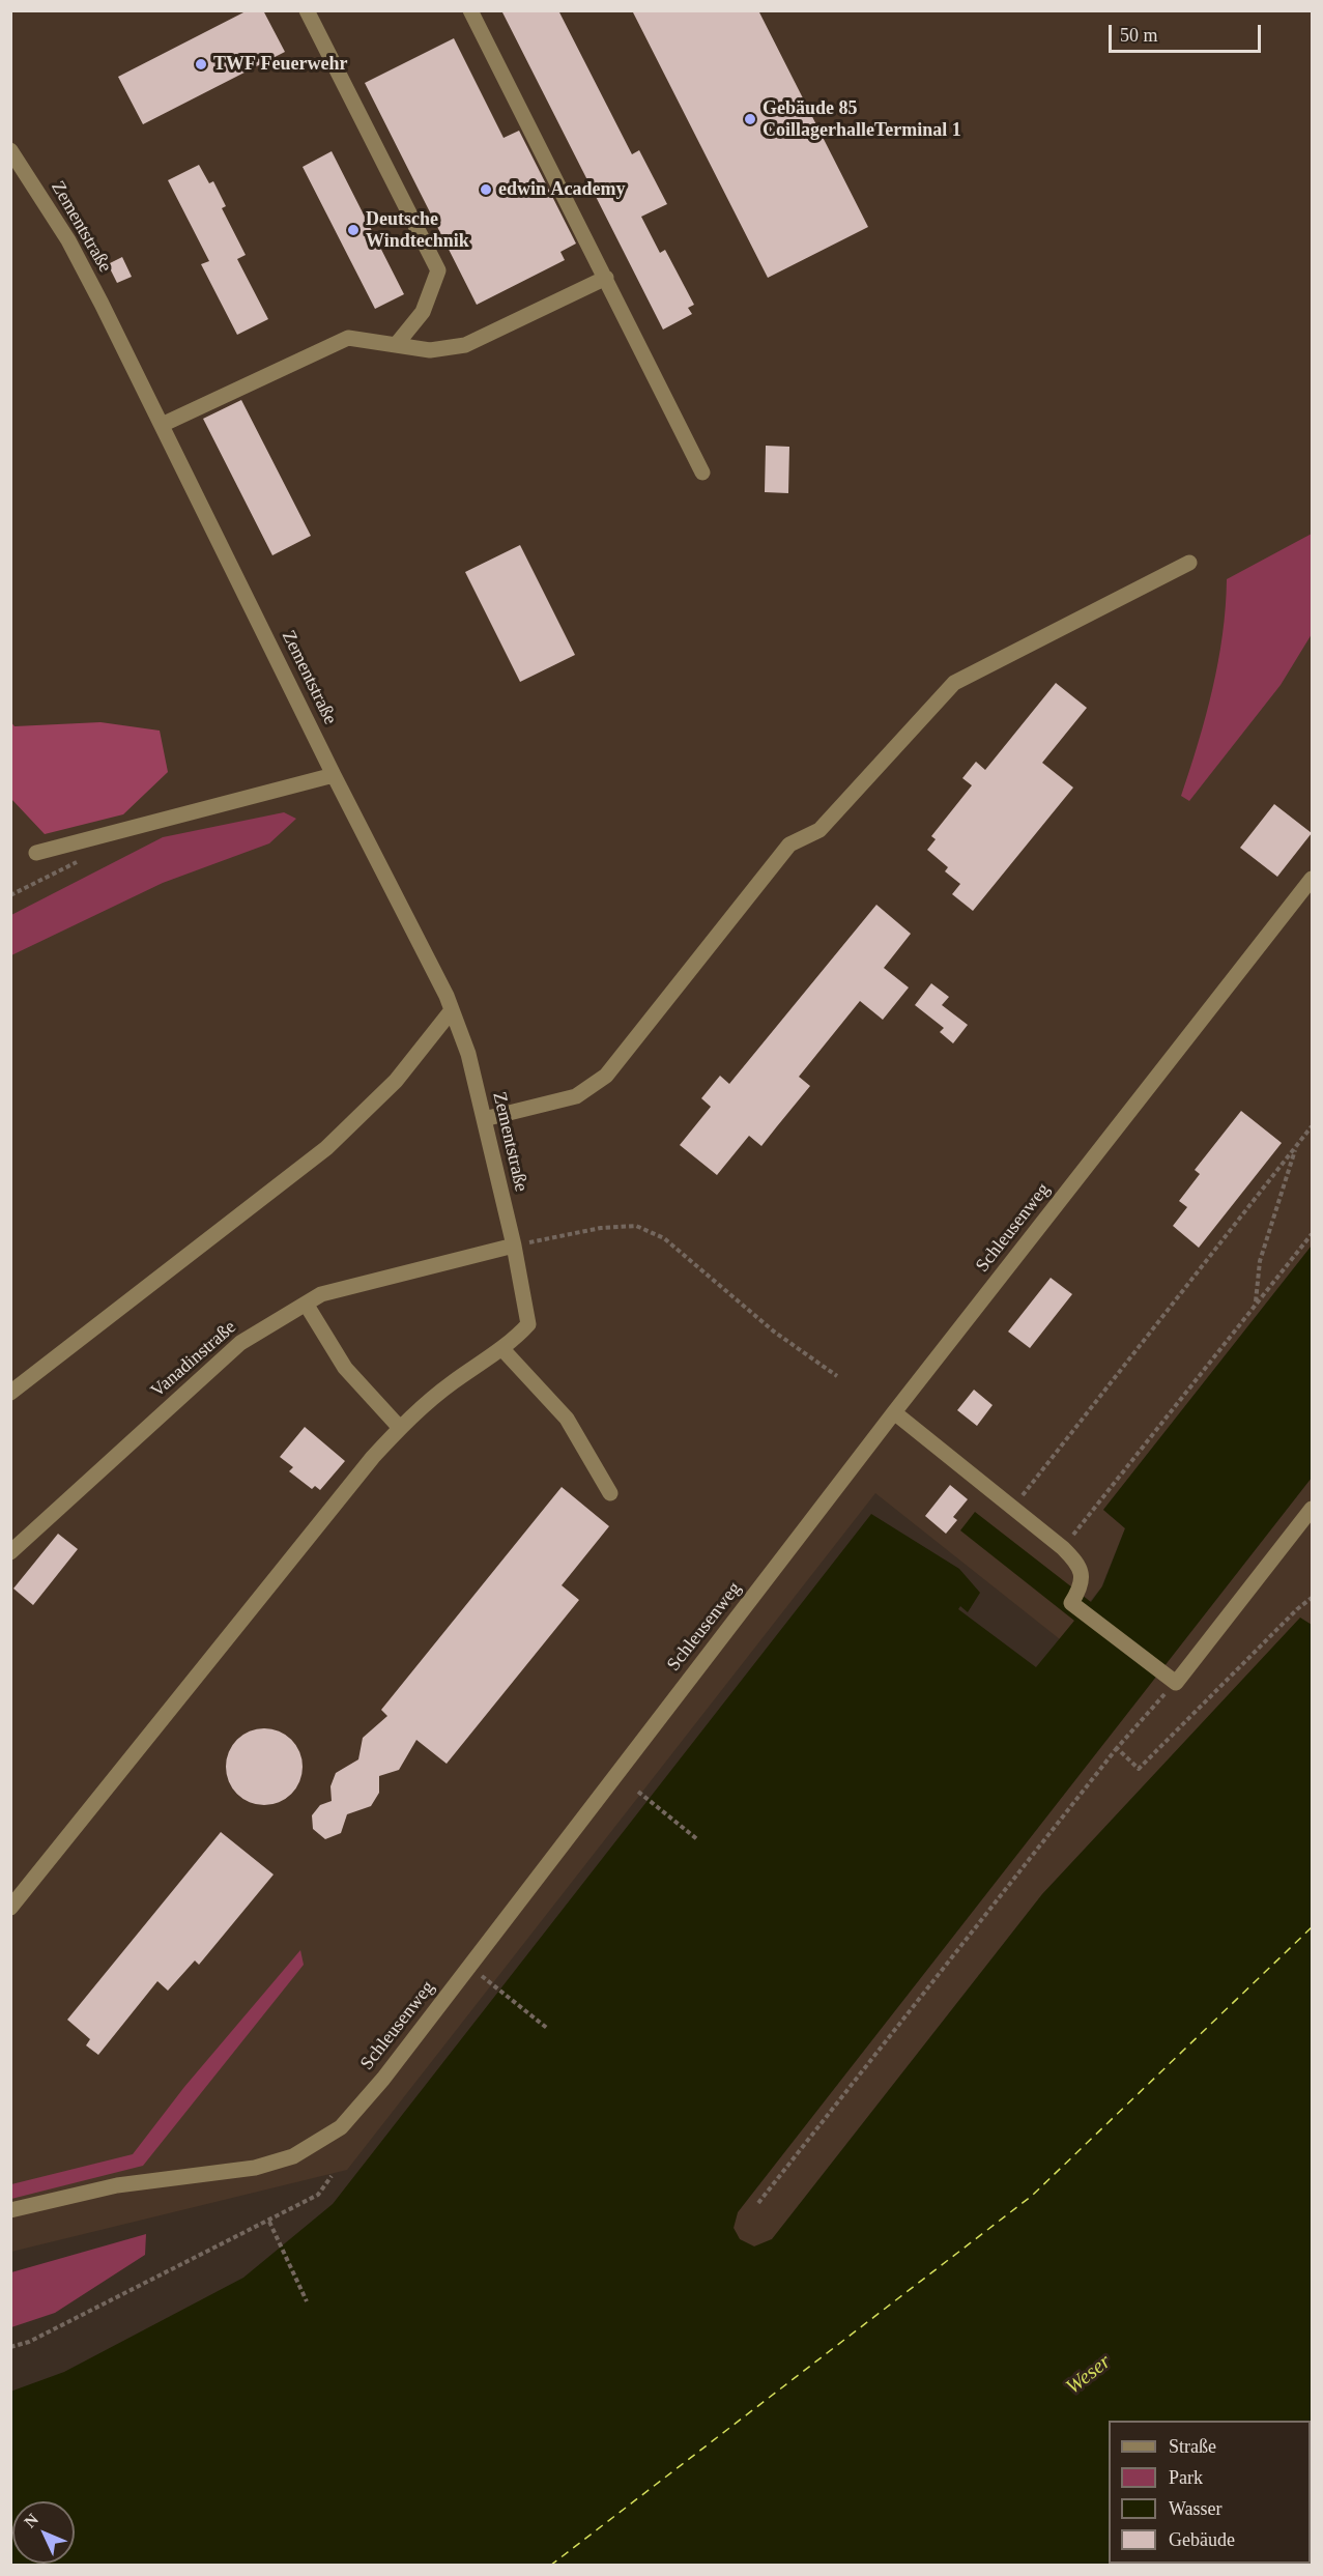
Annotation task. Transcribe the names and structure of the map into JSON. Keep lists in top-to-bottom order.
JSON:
{
  "streets": {
    "street": ["Zementstraße", "Schleusenweg", "Vanadinstraße"]
  },
  "crossings": [
    ["Zementstraße", "Vanadinstraße"]
  ],
  "water": ["Weser"],
  "places": [
    "TWF Feuerwehr",
    "Gebäude 85 CoillagerhalleTerminal 1",
    "edwin Academy",
    "Deutsche Windtechnik"
  ],
  "legend": [
    "Straße",
    "Park",
    "Wasser",
    "Gebäude"
  ],
  "scale_bar": "50 m",
  "north": "top left"
}
